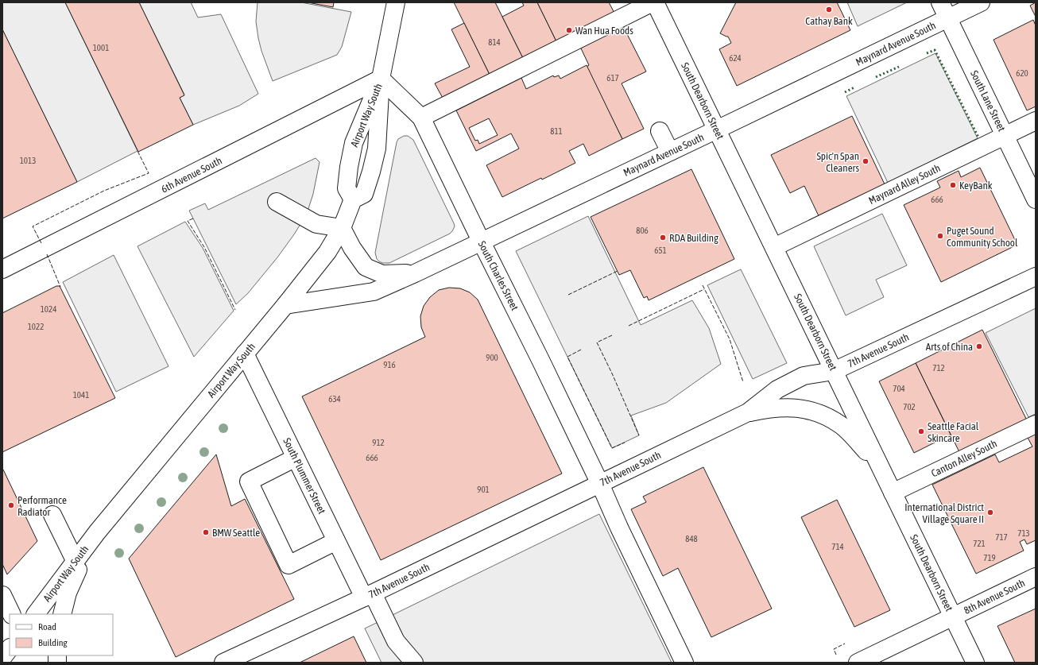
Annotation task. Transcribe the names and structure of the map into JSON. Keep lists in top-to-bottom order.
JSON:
{
  "streets": {
    "main road": [
      "Maynard Avenue South",
      "South Dearborn Street",
      "South Lane Street",
      "Airport Way South",
      "6th Avenue South",
      "Maynard Alley South",
      "South Charles Street",
      "7th Avenue South",
      "Canton Alley South",
      "South Plummer Street",
      "8th Avenue South"
    ]
  },
  "crossings": [
    ["Maynard Avenue South", "South Dearborn Street"],
    ["Maynard Avenue South", "South Lane Street"],
    ["Maynard Avenue South", "Airport Way South"],
    ["Maynard Avenue South", "South Charles Street"],
    ["South Dearborn Street", "Maynard Alley South"],
    ["South Dearborn Street", "7th Avenue South"],
    ["South Dearborn Street", "Canton Alley South"],
    ["South Dearborn Street", "8th Avenue South"],
    ["South Lane Street", "Maynard Alley South"],
    ["Airport Way South", "6th Avenue South"],
    ["Airport Way South", "South Charles Street"],
    ["Airport Way South", "South Plummer Street"],
    ["6th Avenue South", "South Charles Street"],
    ["South Charles Street", "7th Avenue South"],
    ["7th Avenue South", "South Plummer Street"]
  ],
  "places": [
    "Cathay Bank",
    "Wan Hua Foods",
    "Spic'n Span Cleaners",
    "KeyBank",
    "Puget Sound Community School",
    "RDA Building",
    "Arts of China",
    "Seattle Facial Skincare",
    "Performance Radiator",
    "International District Village Square II",
    "BMW Seattle"
  ],
  "house_numbers": [
    "814",
    "1001",
    "624",
    "620",
    "617",
    "811",
    "1013",
    "666",
    "806",
    "651",
    "1024",
    "1022",
    "900",
    "916",
    "712",
    "704",
    "1041",
    "634",
    "702",
    "912",
    "666",
    "901",
    "713",
    "717",
    "848",
    "721",
    "714",
    "719"
  ],
  "legend": ["Road", "Building"]
}
